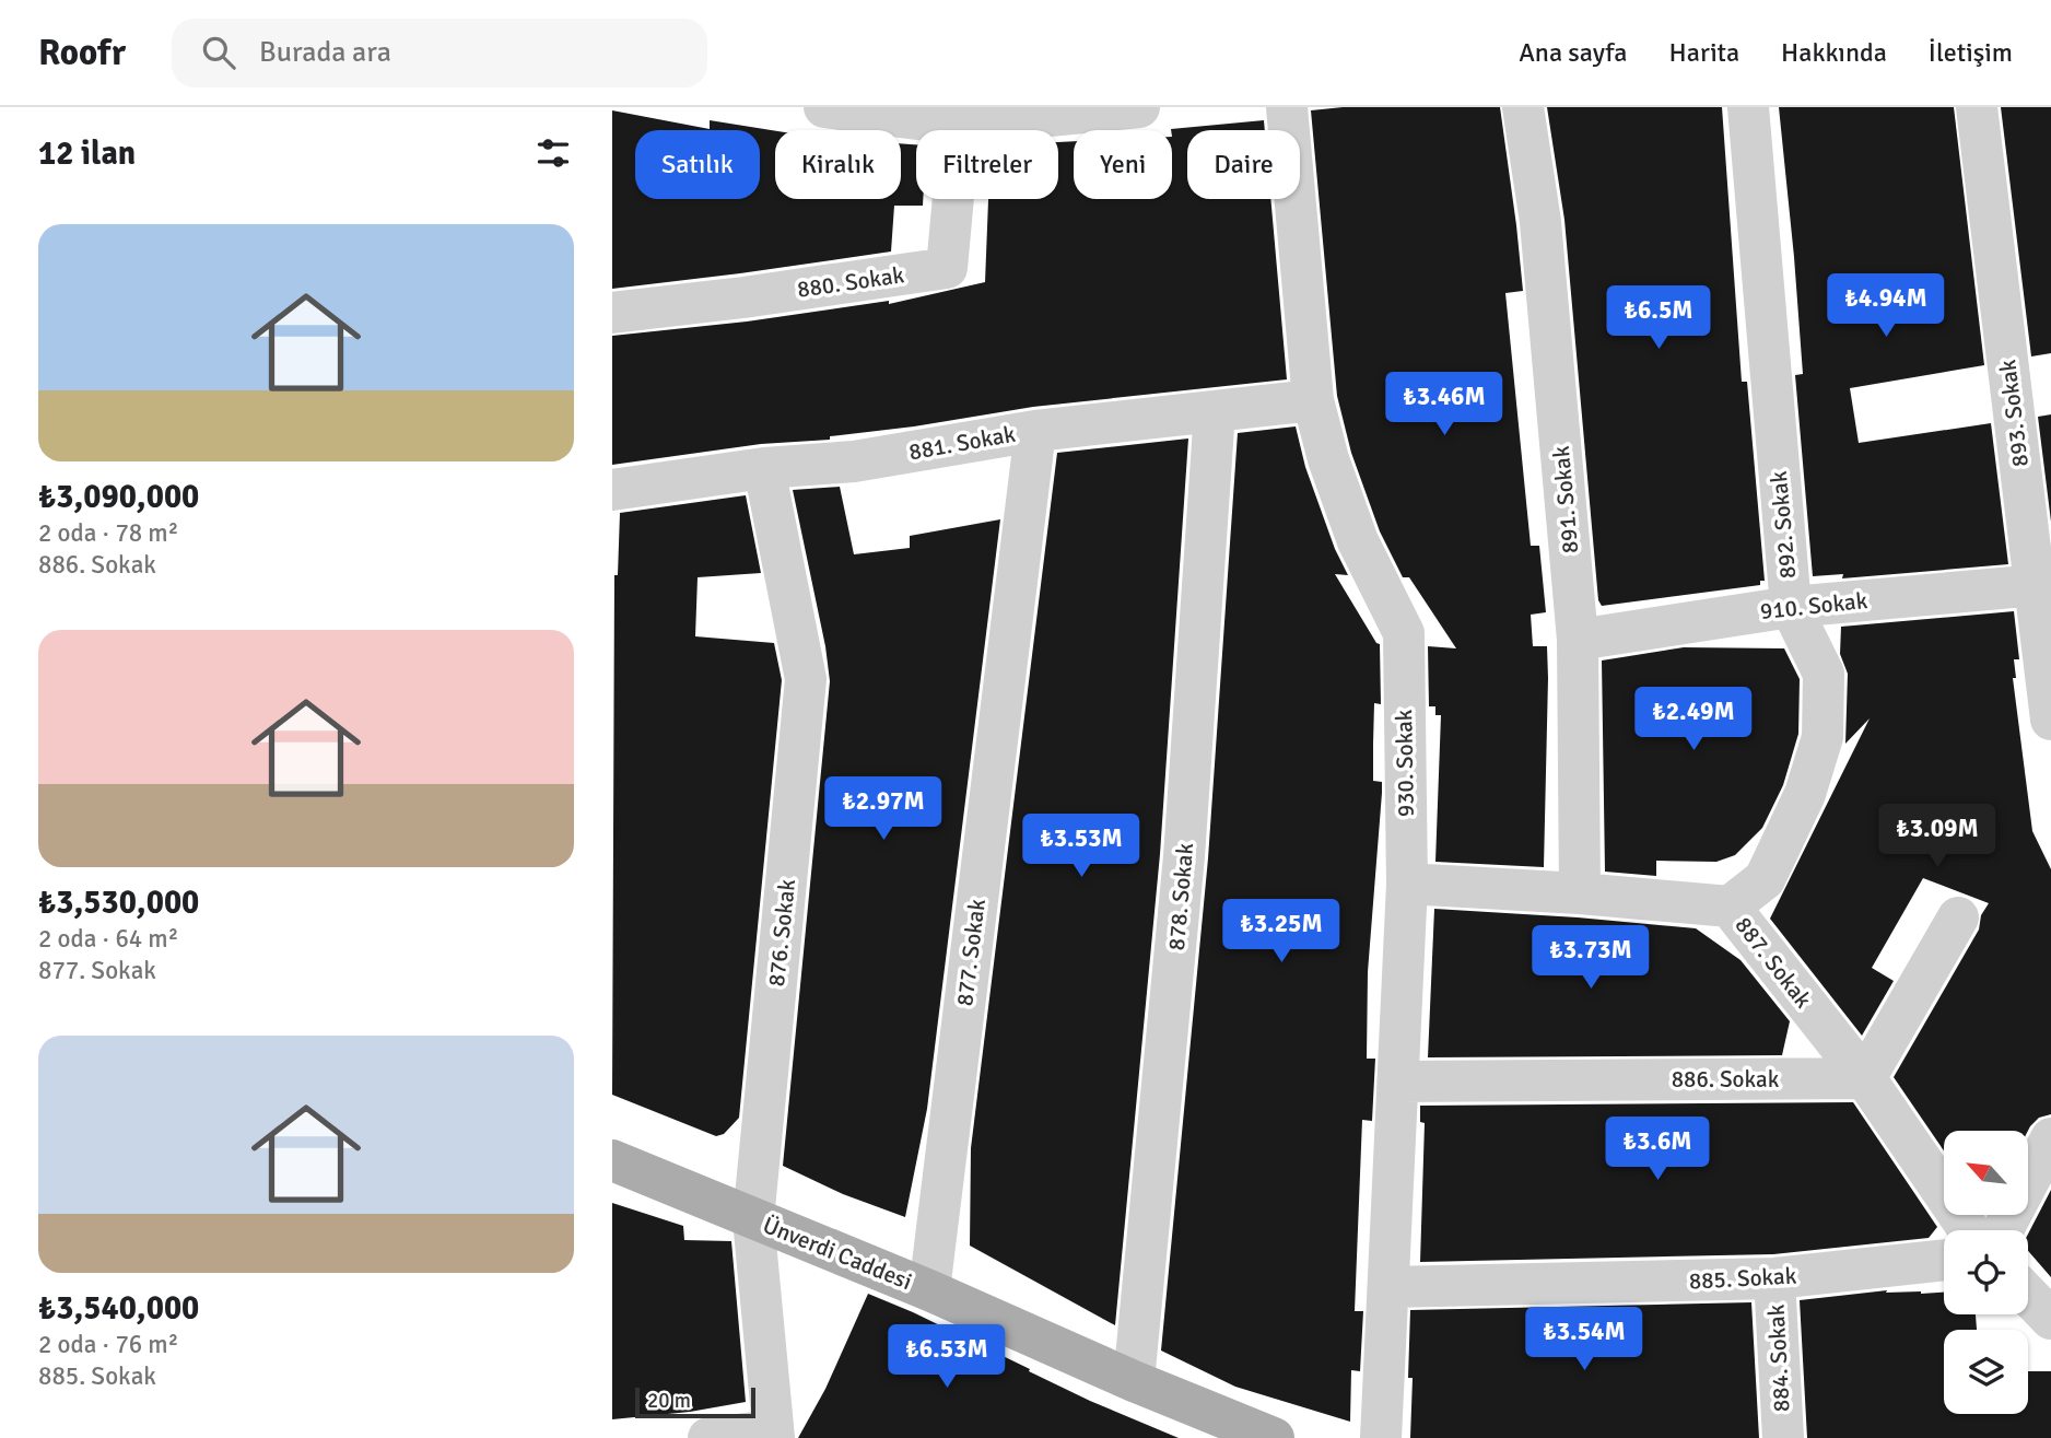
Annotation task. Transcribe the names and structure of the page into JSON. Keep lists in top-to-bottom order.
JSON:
{
  "streets": {
    "main road": ["Ünverdi Caddesi"],
    "street": [
      "880. Sokak",
      "893. Sokak",
      "881. Sokak",
      "891. Sokak",
      "892. Sokak",
      "910. Sokak",
      "930. Sokak",
      "878. Sokak",
      "876. Sokak",
      "877. Sokak",
      "887. Sokak",
      "886. Sokak",
      "885. Sokak",
      "884. Sokak"
    ]
  },
  "crossings": [
    ["893. Sokak", "910. Sokak"],
    ["881. Sokak", "930. Sokak"],
    ["881. Sokak", "878. Sokak"],
    ["881. Sokak", "876. Sokak"],
    ["881. Sokak", "877. Sokak"],
    ["891. Sokak", "910. Sokak"],
    ["891. Sokak", "887. Sokak"],
    ["892. Sokak", "910. Sokak"],
    ["892. Sokak", "887. Sokak"],
    ["930. Sokak", "887. Sokak"],
    ["930. Sokak", "886. Sokak"],
    ["930. Sokak", "885. Sokak"],
    ["878. Sokak", "Ünverdi Caddesi"],
    ["876. Sokak", "Ünverdi Caddesi"],
    ["877. Sokak", "Ünverdi Caddesi"],
    ["887. Sokak", "886. Sokak"],
    ["885. Sokak", "884. Sokak"]
  ],
  "scale_bar": "20 m",
  "north": "top left",
  "page": {
    "header": "Roofr",
    "search": "Burada ara",
    "nav": [
      "Ana sayfa",
      "Harita",
      "Hakkında",
      "İletişim"
    ],
    "heading": "12 ilan",
    "chip": [
      "Satılık",
      "Kiralık",
      "Filtreler",
      "Yeni",
      "Daire"
    ],
    "list": [
      {
        "name": "₺3,090,000",
        "note": "2 oda · 78 m² · 886. Sokak"
      },
      {
        "name": "₺3,530,000",
        "note": "2 oda · 64 m² · 877. Sokak"
      },
      {
        "name": "₺3,540,000",
        "note": "2 oda · 76 m² · 885. Sokak"
      }
    ],
    "price": [
      "₺4.94M",
      "₺6.5M",
      "₺3.46M",
      "₺2.49M",
      "₺2.97M",
      "₺3.09M",
      "₺3.53M",
      "₺3.25M",
      "₺3.73M",
      "₺3.6M",
      "₺3.54M",
      "₺6.53M"
    ],
    "scale": "20 m"
  }
}
